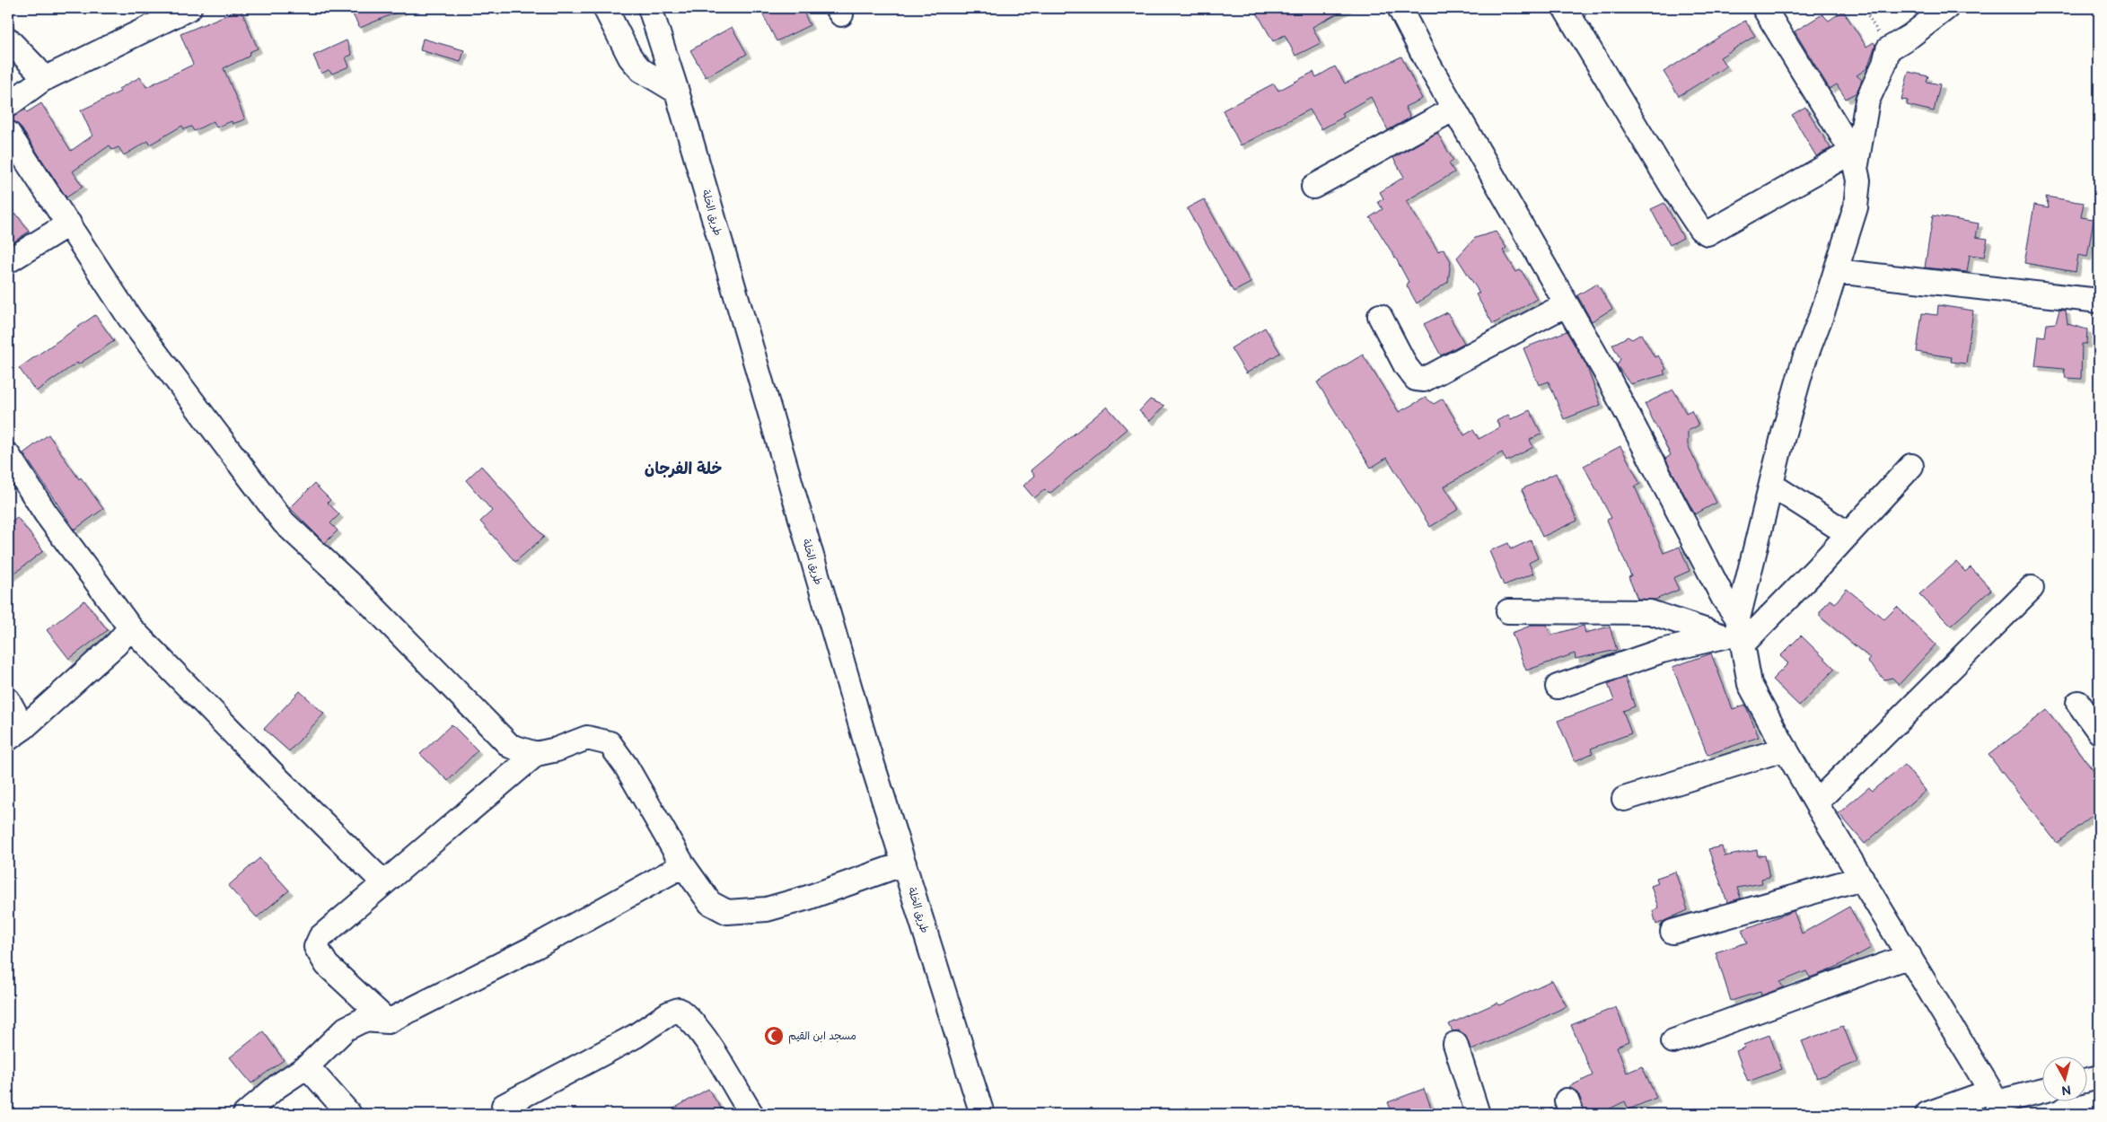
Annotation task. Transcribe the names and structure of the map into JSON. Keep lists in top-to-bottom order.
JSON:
{
  "streets": {
    "street": ["طريق الخلة"]
  },
  "districts": ["خلة الفرجان"],
  "places": {
    "mosque": ["مسجد ابن القيم"]
  },
  "north": "bottom"
}
